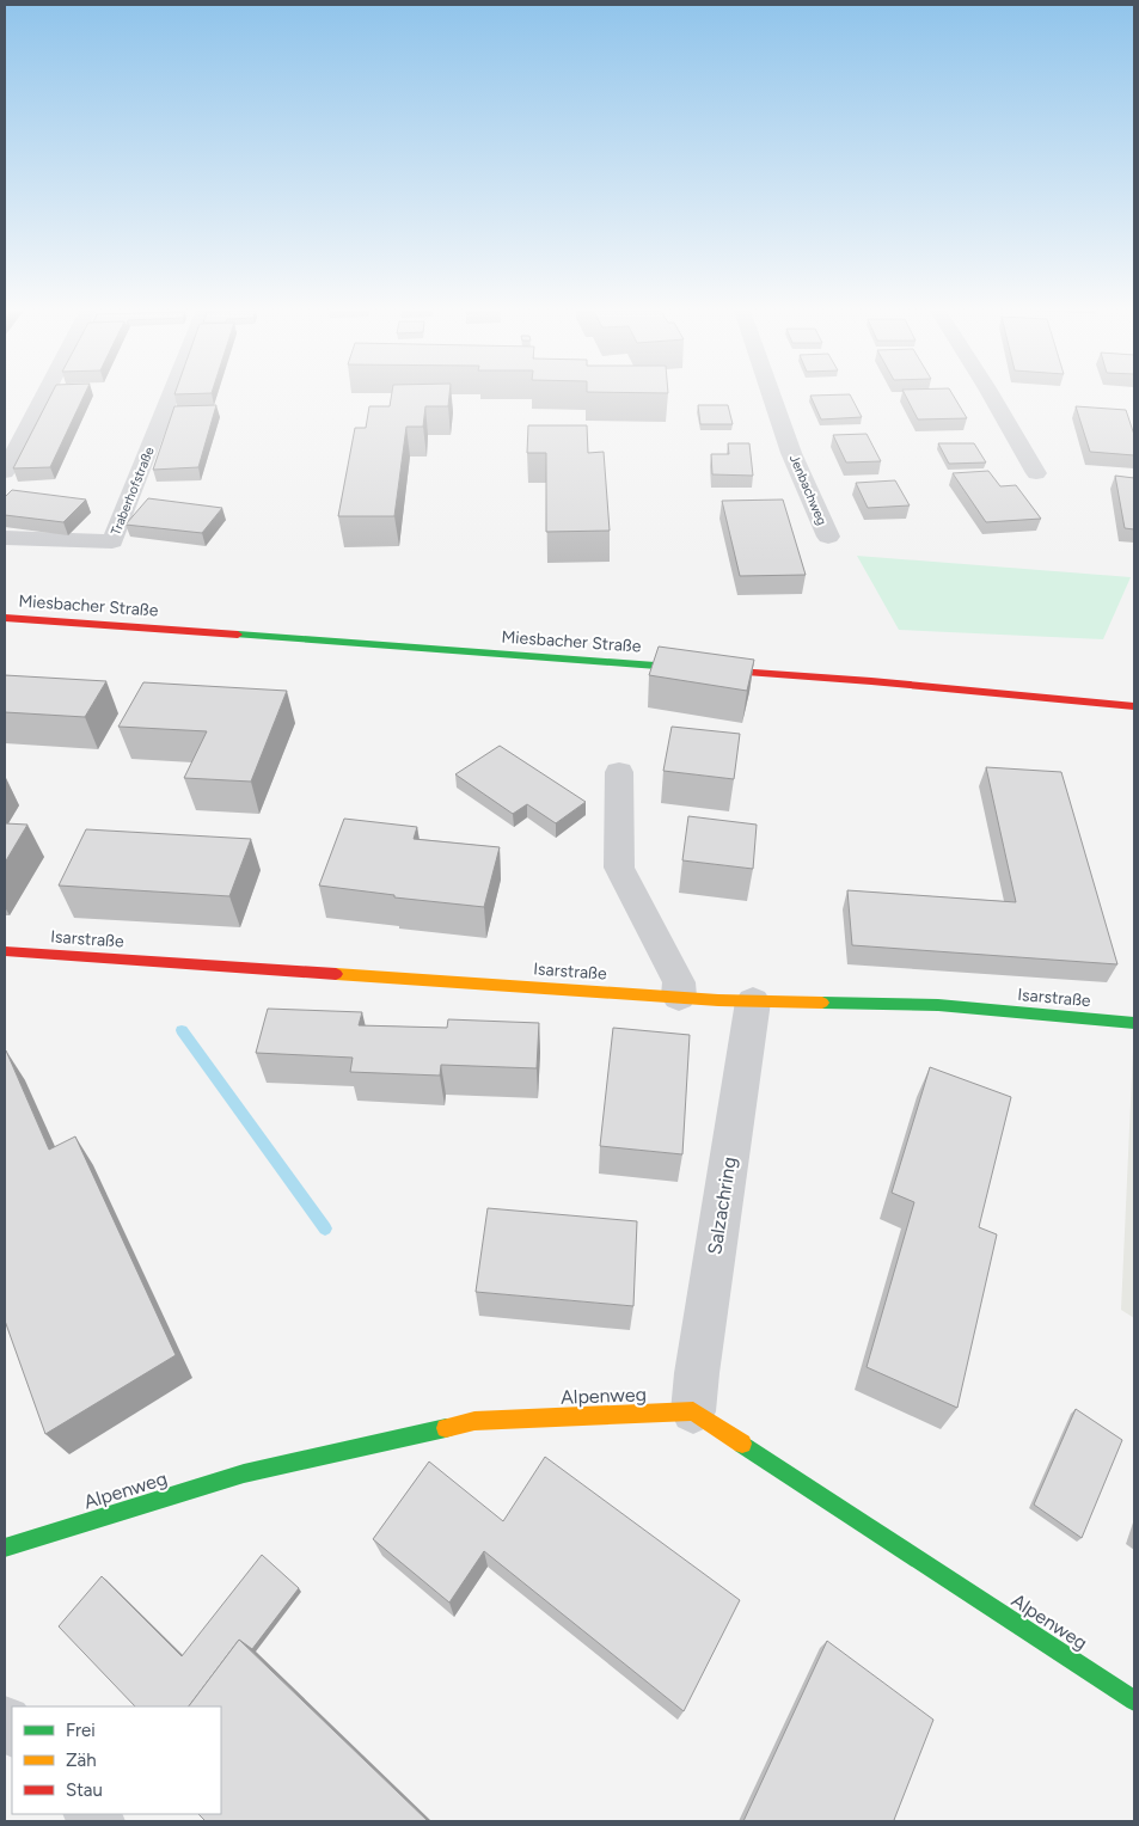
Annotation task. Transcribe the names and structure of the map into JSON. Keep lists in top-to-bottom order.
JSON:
{
  "streets": {
    "street": [
      "Jenbachweg",
      "Traberhofstraße",
      "Miesbacher Straße",
      "Isarstraße",
      "Salzachring",
      "Alpenweg"
    ]
  },
  "crossings": [
    ["Isarstraße", "Salzachring"],
    ["Salzachring", "Alpenweg"]
  ],
  "legend": ["Frei", "Zäh", "Stau"]
}
